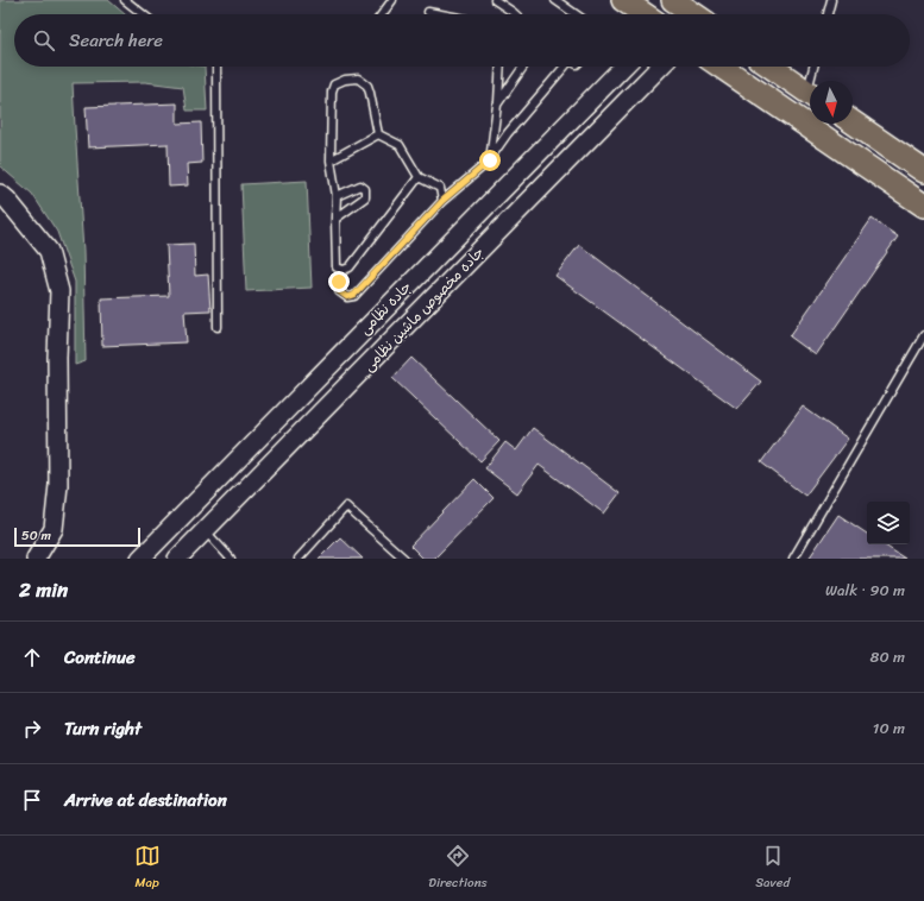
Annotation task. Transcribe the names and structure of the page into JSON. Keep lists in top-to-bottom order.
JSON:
{
  "streets": {
    "street": ["جاده نظامی", "جاده مخصوص ماشین نظامی"]
  },
  "scale_bar": "50 m",
  "north": "bottom",
  "page": {
    "search": "Search here",
    "scale": "50 m",
    "heading": ["2 min", "Walk · 90 m"],
    "list": [
      ["Continue", "80 m"],
      ["Turn right", "10 m"],
      "Arrive at destination"
    ],
    "nav": ["Map", "Directions", "Saved"]
  }
}
